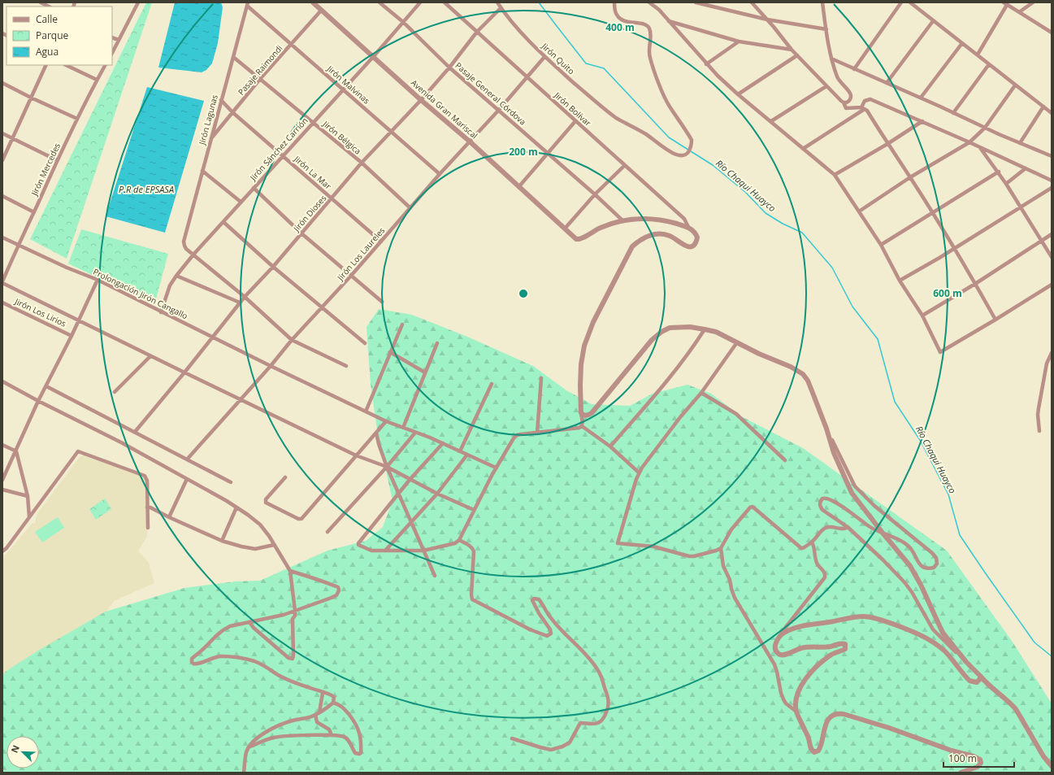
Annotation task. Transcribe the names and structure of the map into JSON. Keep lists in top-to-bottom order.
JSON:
{
  "streets": {
    "street": [
      "Jirón Quito",
      "Pasaje Raimondi",
      "Jirón Malvinas",
      "Pasaje General Córdova",
      "Avenida Gran Mariscal",
      "Jirón Bolívar",
      "Jirón Lagunas",
      "Jirón Bélgica",
      "Jirón Sánchez Carrión",
      "Jirón Mercedes",
      "Jirón La Mar",
      "Jirón Dioses",
      "Jirón Los Laureles",
      "Prolongación Jirón Cangallo",
      "Jirón Los Lirios"
    ]
  },
  "crossings": [
    ["Jirón Quito", "Jirón Dioses"],
    ["Jirón Quito", "Jirón Los Laureles"],
    ["Pasaje Raimondi", "Jirón Malvinas"],
    ["Pasaje Raimondi", "Avenida Gran Mariscal"],
    ["Pasaje Raimondi", "Jirón Lagunas"],
    ["Pasaje Raimondi", "Jirón Bélgica"],
    ["Pasaje Raimondi", "Jirón La Mar"],
    ["Jirón Malvinas", "Jirón Lagunas"],
    ["Jirón Malvinas", "Jirón Sánchez Carrión"],
    ["Jirón Malvinas", "Jirón Dioses"],
    ["Jirón Malvinas", "Jirón Los Laureles"],
    ["Pasaje General Córdova", "Avenida Gran Mariscal"],
    ["Pasaje General Córdova", "Jirón Sánchez Carrión"],
    ["Pasaje General Córdova", "Jirón Dioses"],
    ["Pasaje General Córdova", "Jirón Los Laureles"],
    ["Avenida Gran Mariscal", "Jirón Sánchez Carrión"],
    ["Avenida Gran Mariscal", "Jirón Dioses"],
    ["Avenida Gran Mariscal", "Jirón Los Laureles"],
    ["Jirón Bolívar", "Jirón Dioses"],
    ["Jirón Bolívar", "Jirón Los Laureles"],
    ["Jirón Lagunas", "Jirón Bélgica"],
    ["Jirón Lagunas", "Jirón Sánchez Carrión"],
    ["Jirón Lagunas", "Jirón La Mar"],
    ["Jirón Bélgica", "Jirón Sánchez Carrión"],
    ["Jirón Bélgica", "Jirón Dioses"],
    ["Jirón Bélgica", "Jirón Los Laureles"],
    ["Jirón Sánchez Carrión", "Jirón La Mar"],
    ["Jirón Sánchez Carrión", "Prolongación Jirón Cangallo"],
    ["Jirón Mercedes", "Prolongación Jirón Cangallo"],
    ["Jirón La Mar", "Jirón Dioses"],
    ["Jirón La Mar", "Jirón Los Laureles"],
    ["Jirón Dioses", "Prolongación Jirón Cangallo"],
    ["Jirón Los Laureles", "Prolongación Jirón Cangallo"]
  ],
  "water": ["Río Chaqui Huayco", "P.R de EPSASA"],
  "legend": ["Calle", "Parque", "Agua"],
  "scale_bar": "100 m",
  "north": "top left",
  "rings": ["400 m", "200 m", "600 m"]
}
